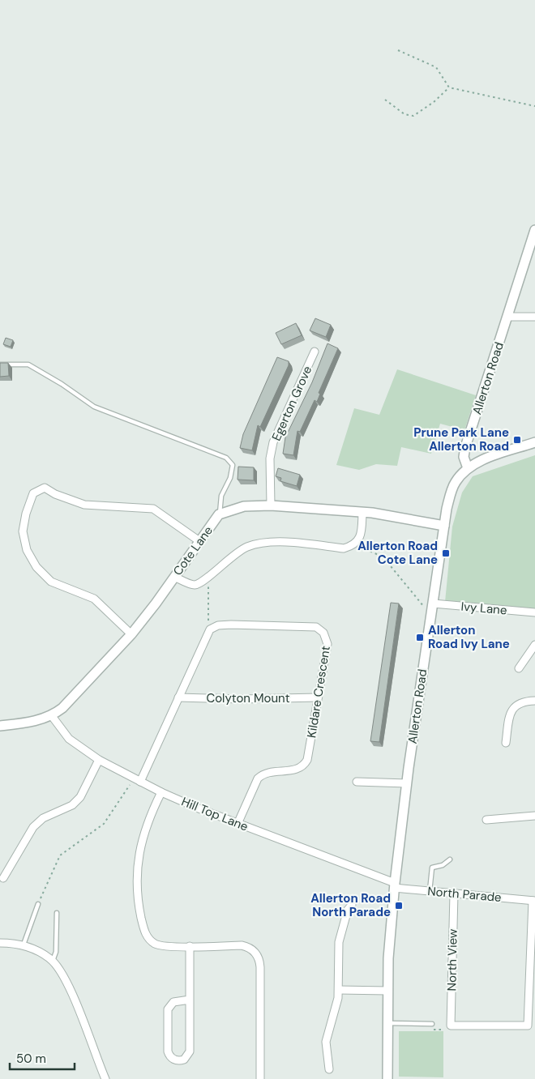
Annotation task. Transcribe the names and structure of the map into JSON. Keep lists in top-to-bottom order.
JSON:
{
  "streets": {
    "street": [
      "Allerton Road",
      "Egerton Grove",
      "Cote Lane",
      "Ivy Lane",
      "Kildare Crescent",
      "Colyton Mount",
      "Hill Top Lane",
      "North Parade",
      "North View"
    ]
  },
  "crossings": [
    ["Allerton Road", "Cote Lane"],
    ["Allerton Road", "Ivy Lane"],
    ["Allerton Road", "Hill Top Lane"],
    ["Allerton Road", "North Parade"],
    ["Egerton Grove", "Cote Lane"],
    ["Cote Lane", "Hill Top Lane"],
    ["Kildare Crescent", "Colyton Mount"],
    ["Kildare Crescent", "Hill Top Lane"],
    ["Hill Top Lane", "North Parade"],
    ["North Parade", "North View"]
  ],
  "places": {
    "transit": [
      "Prune Park Lane Allerton Road",
      "Allerton Road Cote Lane",
      "Allerton Road Ivy Lane",
      "Allerton Road North Parade"
    ]
  },
  "scale_bar": "50 m"
}
